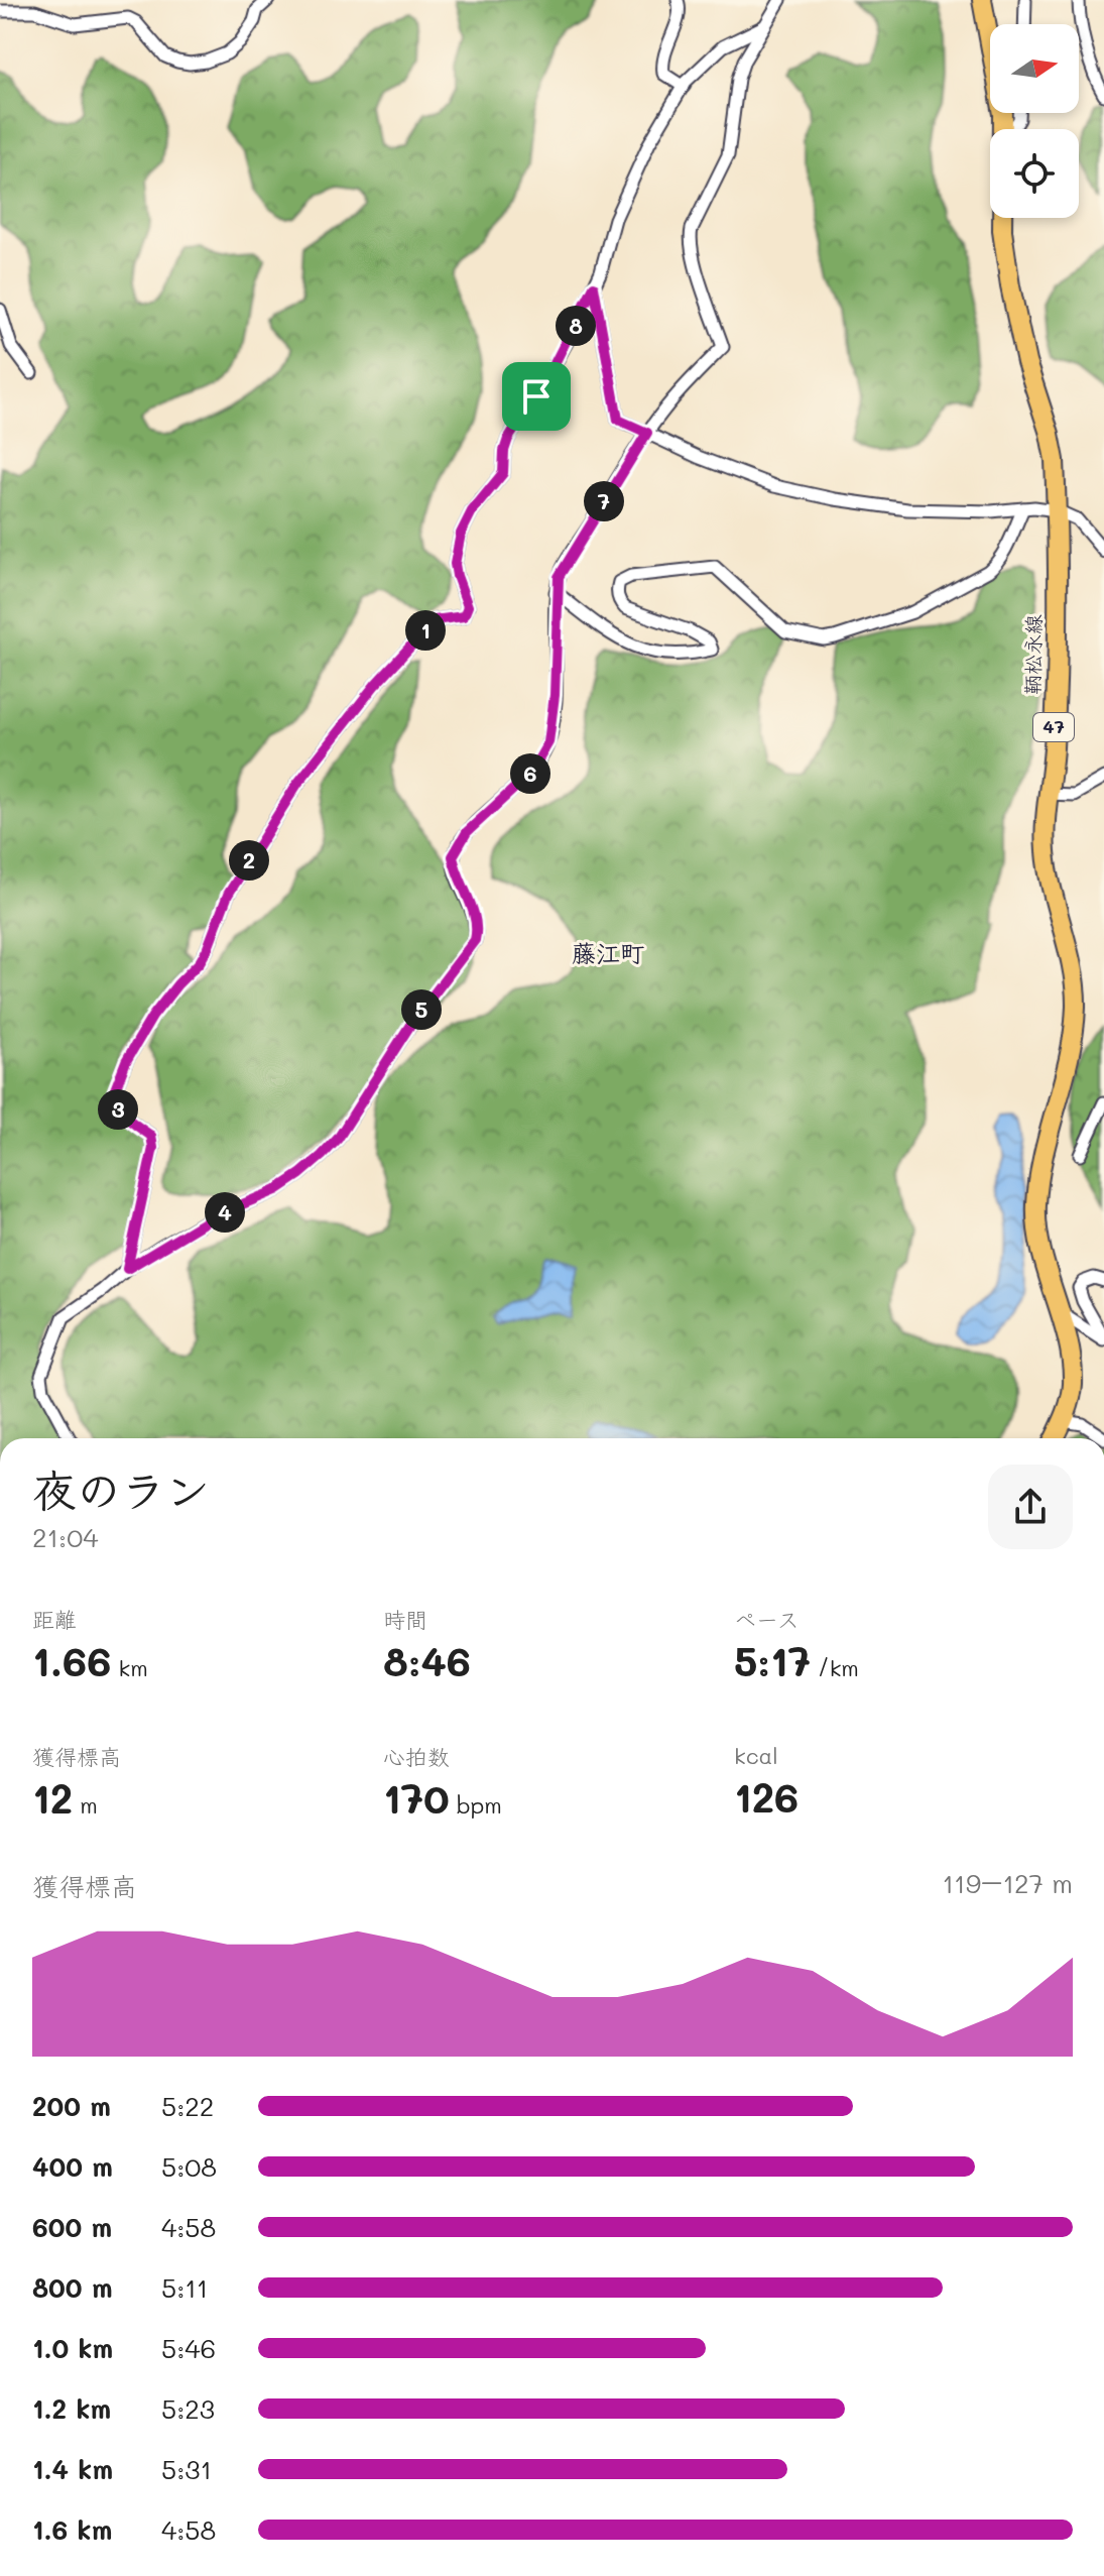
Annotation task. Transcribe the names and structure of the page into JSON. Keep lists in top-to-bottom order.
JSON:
{
  "streets": {
    "main road": ["鞆松永線", "47"]
  },
  "districts": ["藤江町"],
  "north": "right",
  "page": {
    "pins": [
      "8",
      "7",
      "1",
      "6",
      "2",
      "5",
      "3",
      "4"
    ],
    "heading": ["夜のラン", "21:04"],
    "stats": [
      ["距離", "1.66 km"],
      ["時間", "8:46"],
      ["ペース", "5:17 /km"],
      ["獲得標高", "12 m"],
      ["心拍数", "170 bpm"],
      ["kcal", "126"]
    ],
    "chart": ["獲得標高", "119–127 m"],
    "list": [
      {
        "name": "200 m",
        "note": "5:22"
      },
      {
        "name": "400 m",
        "note": "5:08"
      },
      {
        "name": "600 m",
        "note": "4:58"
      },
      {
        "name": "800 m",
        "note": "5:11"
      },
      {
        "name": "1.0 km",
        "note": "5:46"
      },
      {
        "name": "1.2 km",
        "note": "5:23"
      },
      {
        "name": "1.4 km",
        "note": "5:31"
      },
      {
        "name": "1.6 km",
        "note": "4:58"
      }
    ]
  }
}
